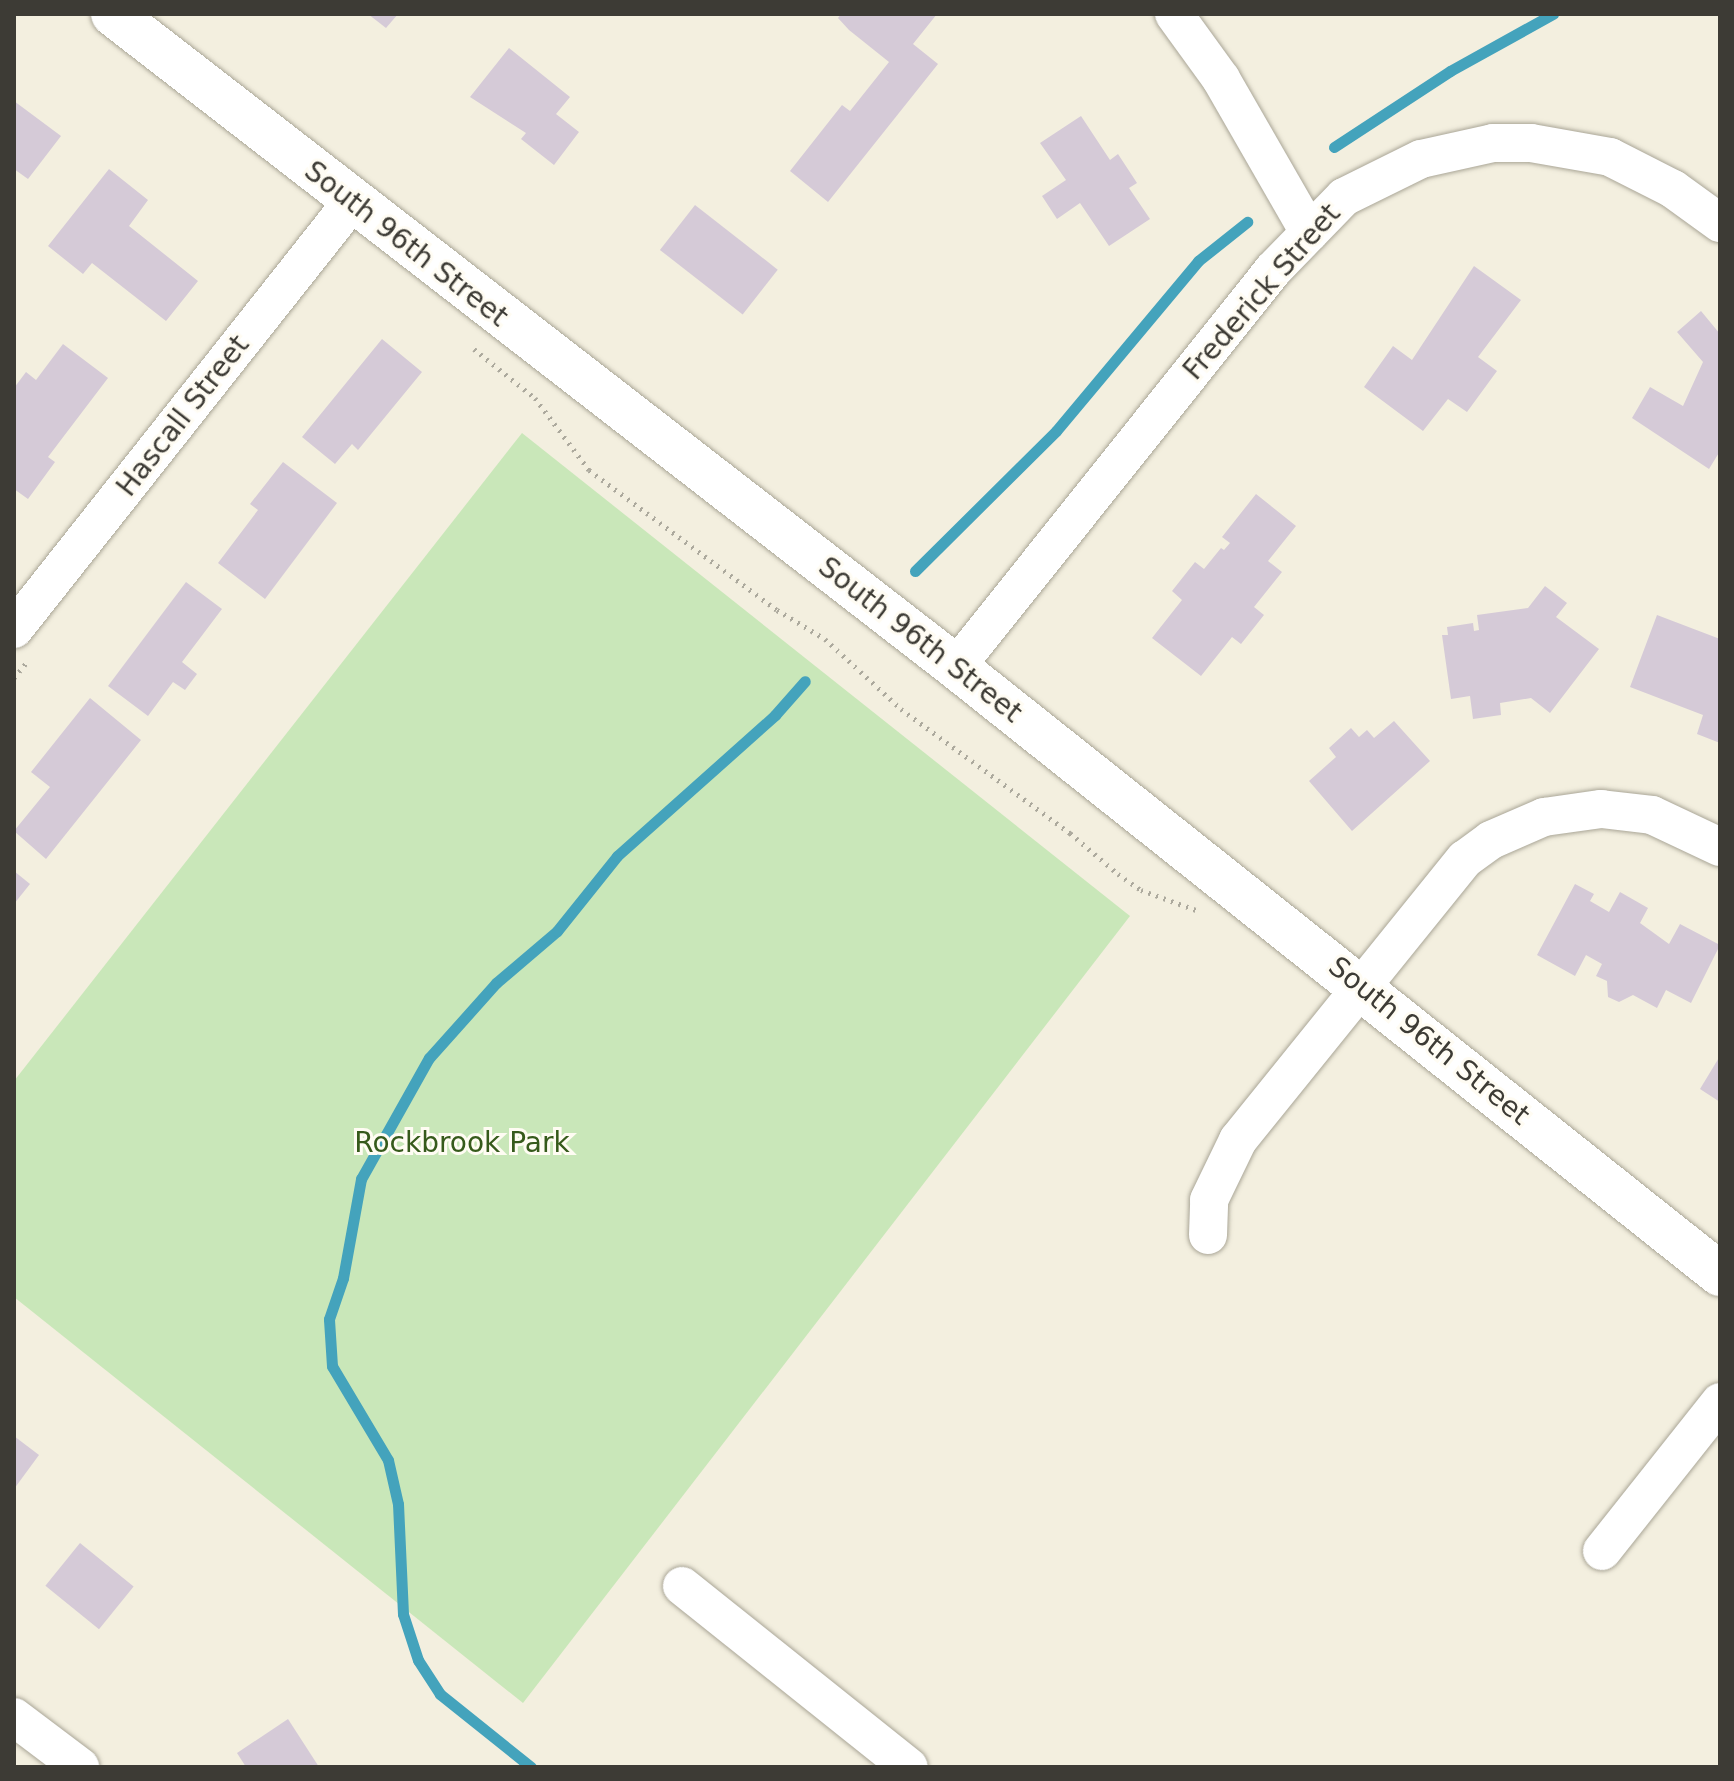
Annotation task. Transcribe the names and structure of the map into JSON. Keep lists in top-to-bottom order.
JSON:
{
  "streets": {
    "street": ["South 96th Street", "Frederick Street", "Hascall Street"]
  },
  "crossings": [
    ["South 96th Street", "Frederick Street"],
    ["South 96th Street", "Hascall Street"]
  ],
  "parks": ["Rockbrook Park"]
}
